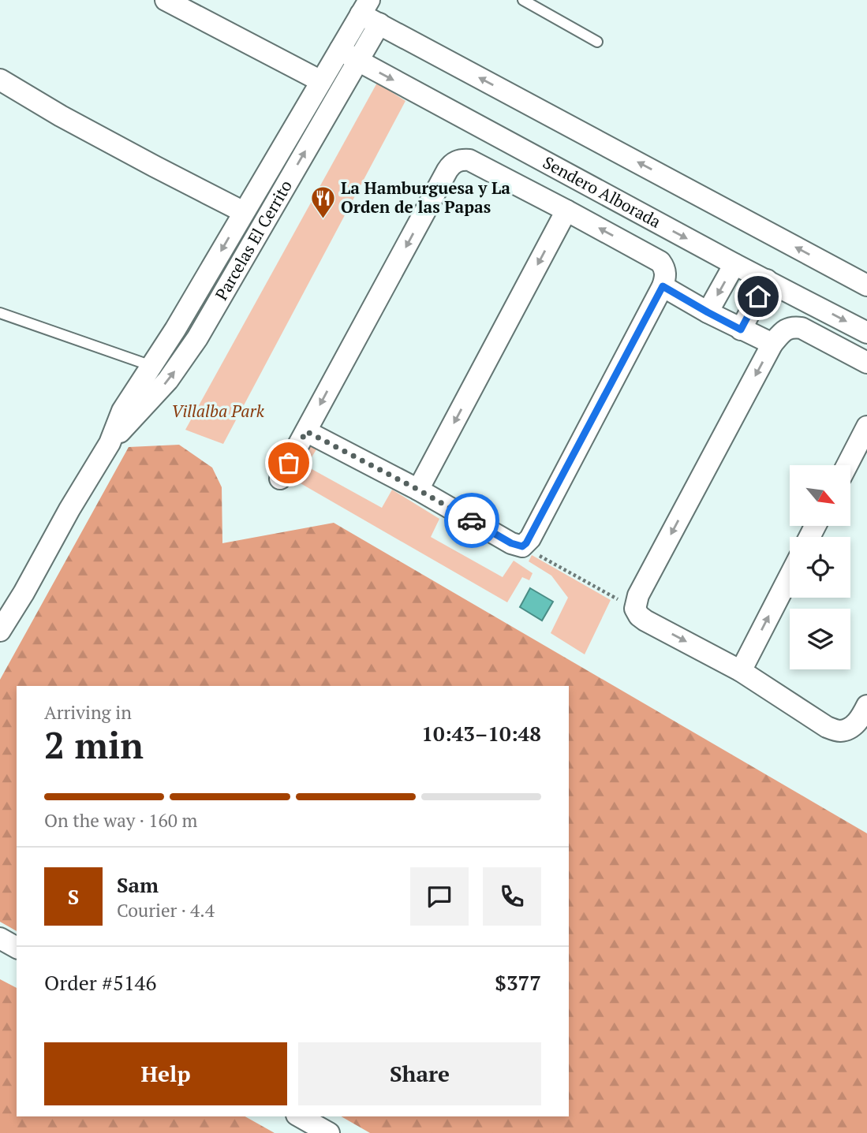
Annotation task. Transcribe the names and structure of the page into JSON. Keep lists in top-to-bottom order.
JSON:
{
  "streets": {
    "street": ["Sendero Alborada", "Parcelas El Cerrito"]
  },
  "crossings": [
    ["Sendero Alborada", "Parcelas El Cerrito"]
  ],
  "parks": ["Villalba Park"],
  "places": {
    "restaurant": ["La Hamburguesa y La Orden de las Papas"]
  },
  "north": "bottom right",
  "page": {
    "heading": ["2 min", "Arriving in", "10:43–10:48"],
    "panel": [
      "Sam",
      "Courier · 4.4",
      "Order #5146",
      "$377"
    ],
    "bar": "On the way · 160 m",
    "round": "S",
    "buttons": ["Help", "Share"]
  }
}
